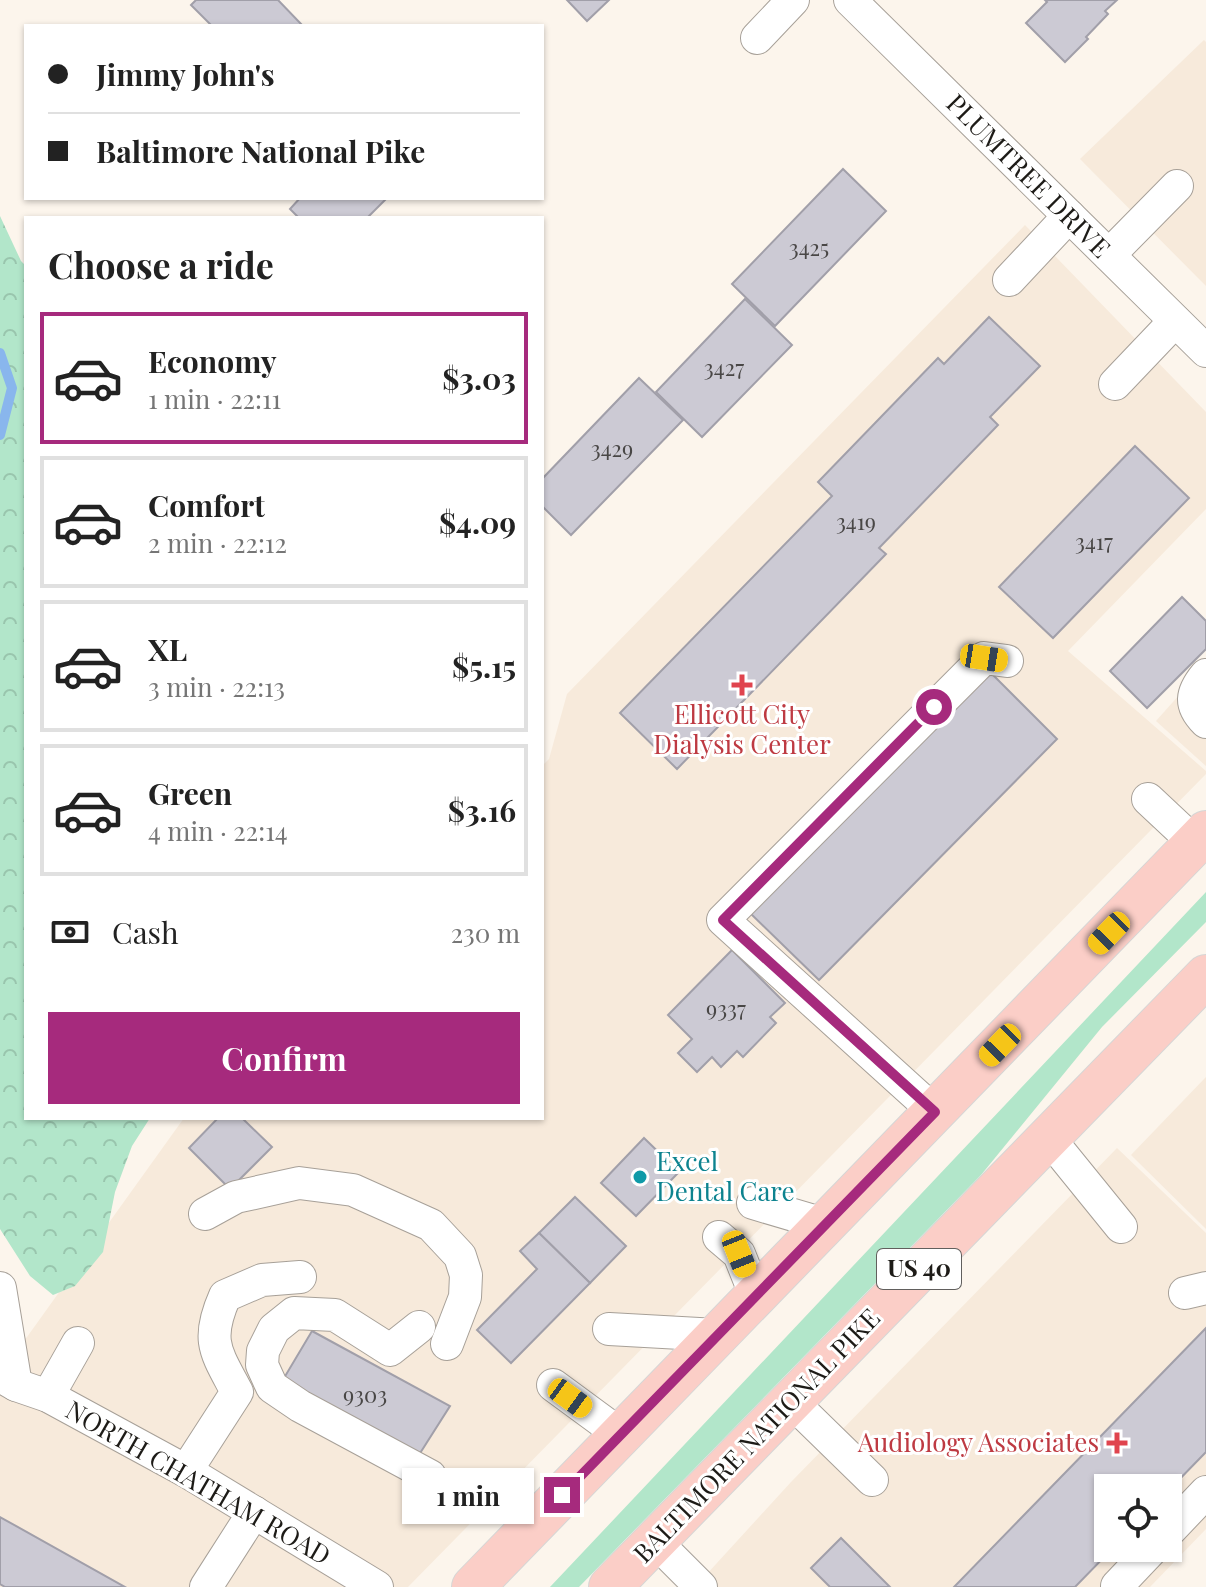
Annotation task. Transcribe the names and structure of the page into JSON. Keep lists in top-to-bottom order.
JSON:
{
  "streets": {
    "main road": ["US 40", "BALTIMORE NATIONAL PIKE"],
    "street": ["PLUMTREE DRIVE", "NORTH CHATHAM ROAD"]
  },
  "places": {
    "health": ["Ellicott City Dialysis Center", "Audiology Associates"],
    "other": ["Excel Dental Care"]
  },
  "house_numbers": [
    "3425",
    "3427",
    "3429",
    "3419",
    "3417",
    "9337",
    "9303"
  ],
  "page": {
    "banner": ["Jimmy John's", "Baltimore National Pike"],
    "heading": "Choose a ride",
    "list": [
      {
        "name": "Economy",
        "note": "1 min · 22:11",
        "value": "$3.03"
      },
      {
        "name": "Comfort",
        "note": "2 min · 22:12",
        "value": "$4.09"
      },
      {
        "name": "XL",
        "note": "3 min · 22:13",
        "value": "$5.15"
      },
      {
        "name": "Green",
        "note": "4 min · 22:14",
        "value": "$3.16"
      }
    ],
    "pay": ["Cash", "230 m"],
    "buttons": "Confirm",
    "bubble": "1 min"
  }
}
